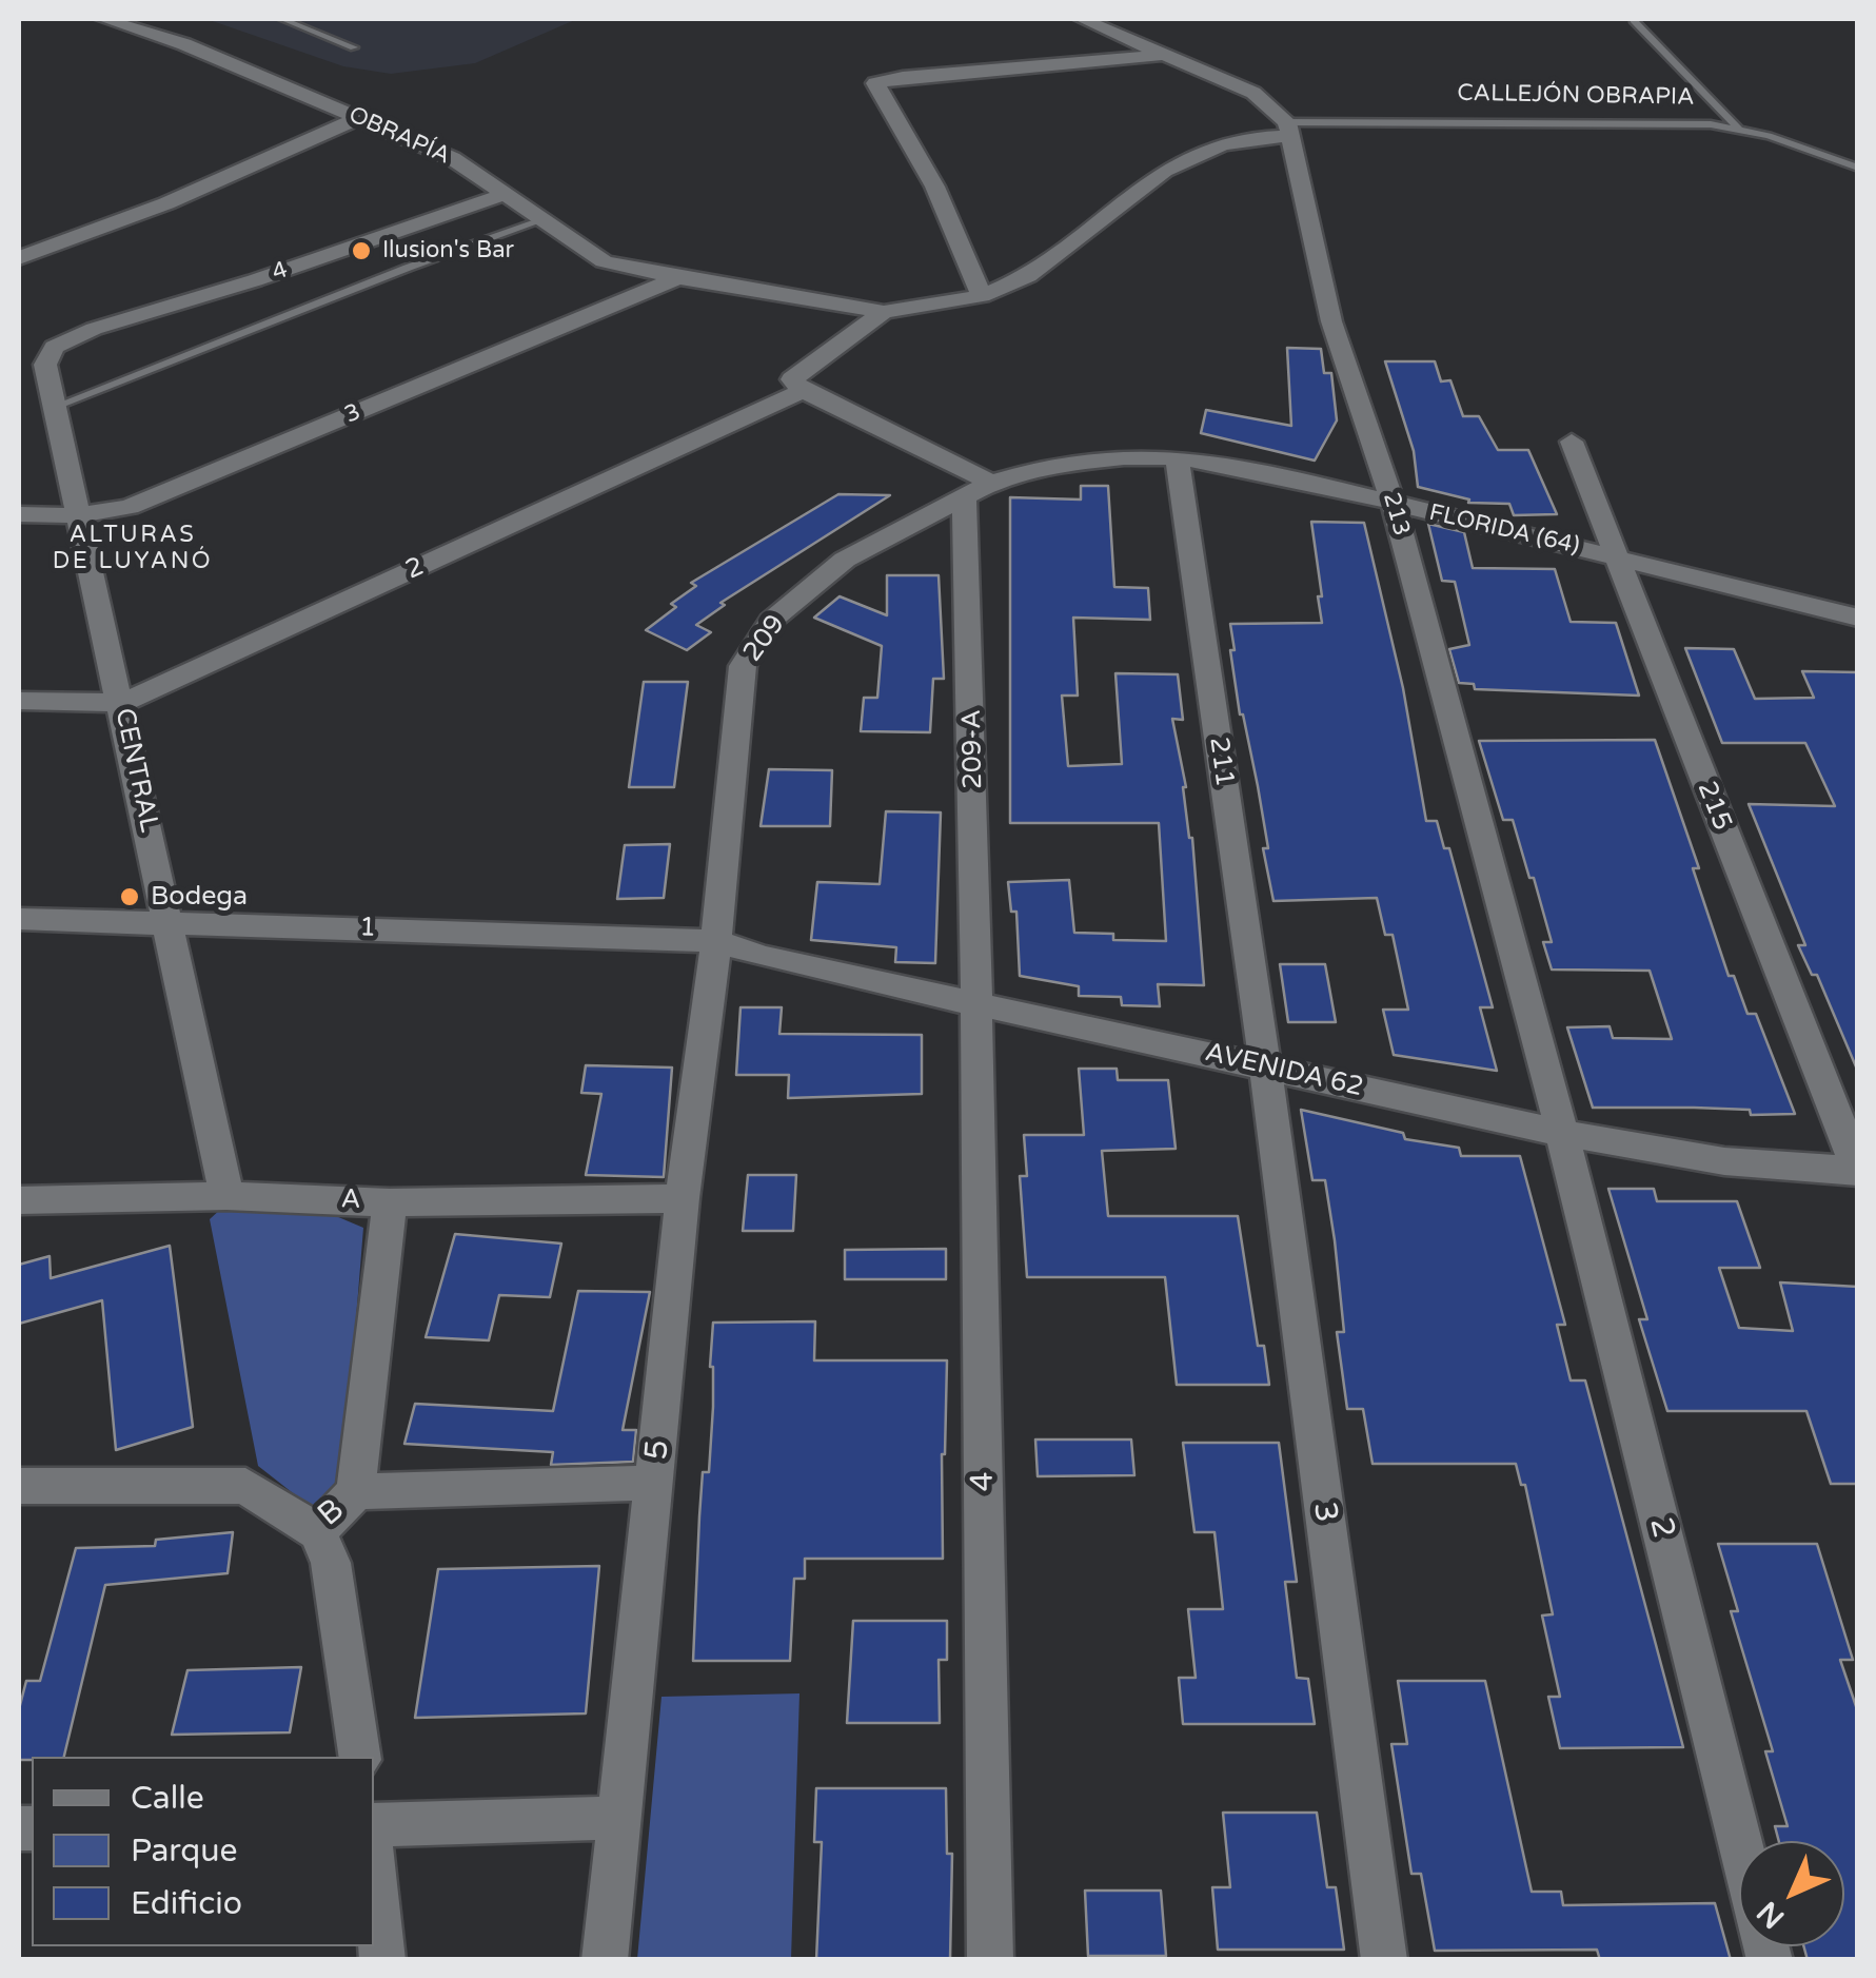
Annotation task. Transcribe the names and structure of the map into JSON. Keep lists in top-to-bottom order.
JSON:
{
  "streets": {
    "street": [
      "CALLEJÓN OBRAPIA",
      "OBRAPÍA",
      "4",
      "3",
      "213",
      "FLORIDA (64)",
      "2",
      "209",
      "209-A",
      "211",
      "CENTRAL",
      "215",
      "1",
      "AVENIDA 62",
      "A",
      "5",
      "B"
    ]
  },
  "crossings": [
    ["CALLEJÓN OBRAPIA", "OBRAPÍA"],
    ["CALLEJÓN OBRAPIA", "3"],
    ["CALLEJÓN OBRAPIA", "213"],
    ["CALLEJÓN OBRAPIA", "2"],
    ["OBRAPÍA", "4"],
    ["OBRAPÍA", "3"],
    ["4", "209-A"],
    ["4", "CENTRAL"],
    ["4", "AVENIDA 62"],
    ["3", "211"],
    ["3", "CENTRAL"],
    ["3", "AVENIDA 62"],
    ["213", "FLORIDA (64)"],
    ["213", "2"],
    ["213", "AVENIDA 62"],
    ["FLORIDA (64)", "209"],
    ["FLORIDA (64)", "209-A"],
    ["FLORIDA (64)", "211"],
    ["FLORIDA (64)", "215"],
    ["2", "CENTRAL"],
    ["2", "AVENIDA 62"],
    ["209", "209-A"],
    ["209", "1"],
    ["209", "AVENIDA 62"],
    ["209", "5"],
    ["209-A", "AVENIDA 62"],
    ["211", "AVENIDA 62"],
    ["CENTRAL", "1"],
    ["CENTRAL", "A"],
    ["215", "AVENIDA 62"],
    ["1", "AVENIDA 62"],
    ["1", "5"],
    ["AVENIDA 62", "5"],
    ["A", "5"],
    ["5", "B"]
  ],
  "districts": ["ALTURAS DE LUYANÓ"],
  "places": ["Ilusion's Bar", "Bodega"],
  "legend": ["Calle", "Parque", "Edificio"],
  "north": "bottom left"
}
